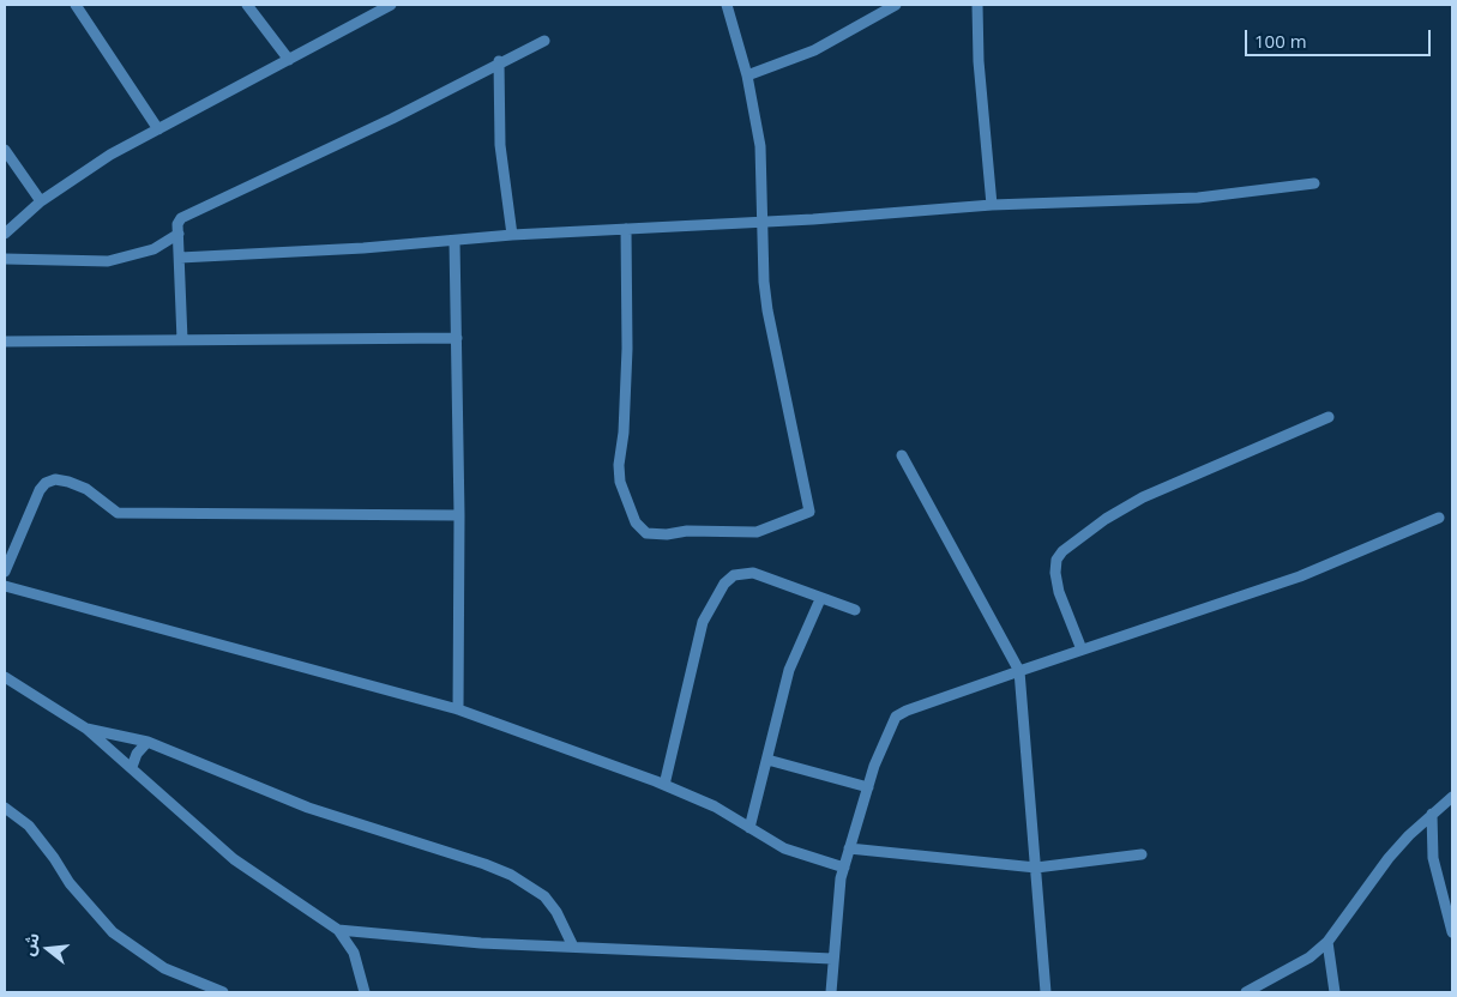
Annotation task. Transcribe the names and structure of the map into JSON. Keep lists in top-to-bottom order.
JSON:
{
  "scale_bar": "100 m",
  "north": "left"
}
